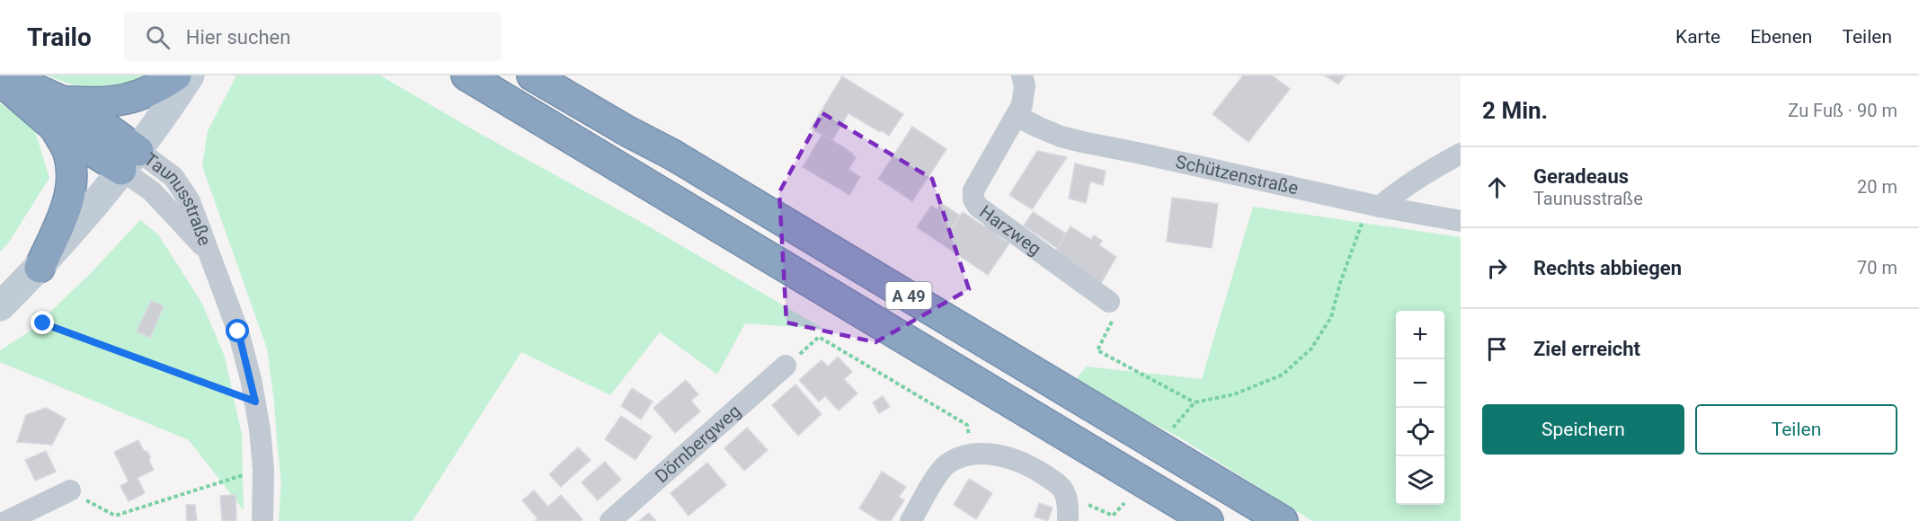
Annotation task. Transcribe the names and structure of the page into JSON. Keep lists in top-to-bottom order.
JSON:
{
  "streets": {
    "highway": ["A 49"],
    "street": [
      "Schützenstraße",
      "Taunusstraße",
      "Harzweg",
      "Dörnbergweg"
    ]
  },
  "crossings": [
    ["Schützenstraße", "Harzweg"]
  ],
  "page": {
    "header": "Trailo",
    "search": "Hier suchen",
    "nav": ["Karte", "Ebenen", "Teilen"],
    "heading": ["2 Min.", "Zu Fuß · 90 m"],
    "list": [
      ["Geradeaus", "Taunusstraße", "20 m"],
      ["Rechts abbiegen", "70 m"],
      "Ziel erreicht"
    ],
    "map_buttons": ["+", "−"],
    "buttons": ["Speichern", "Teilen"]
  }
}
